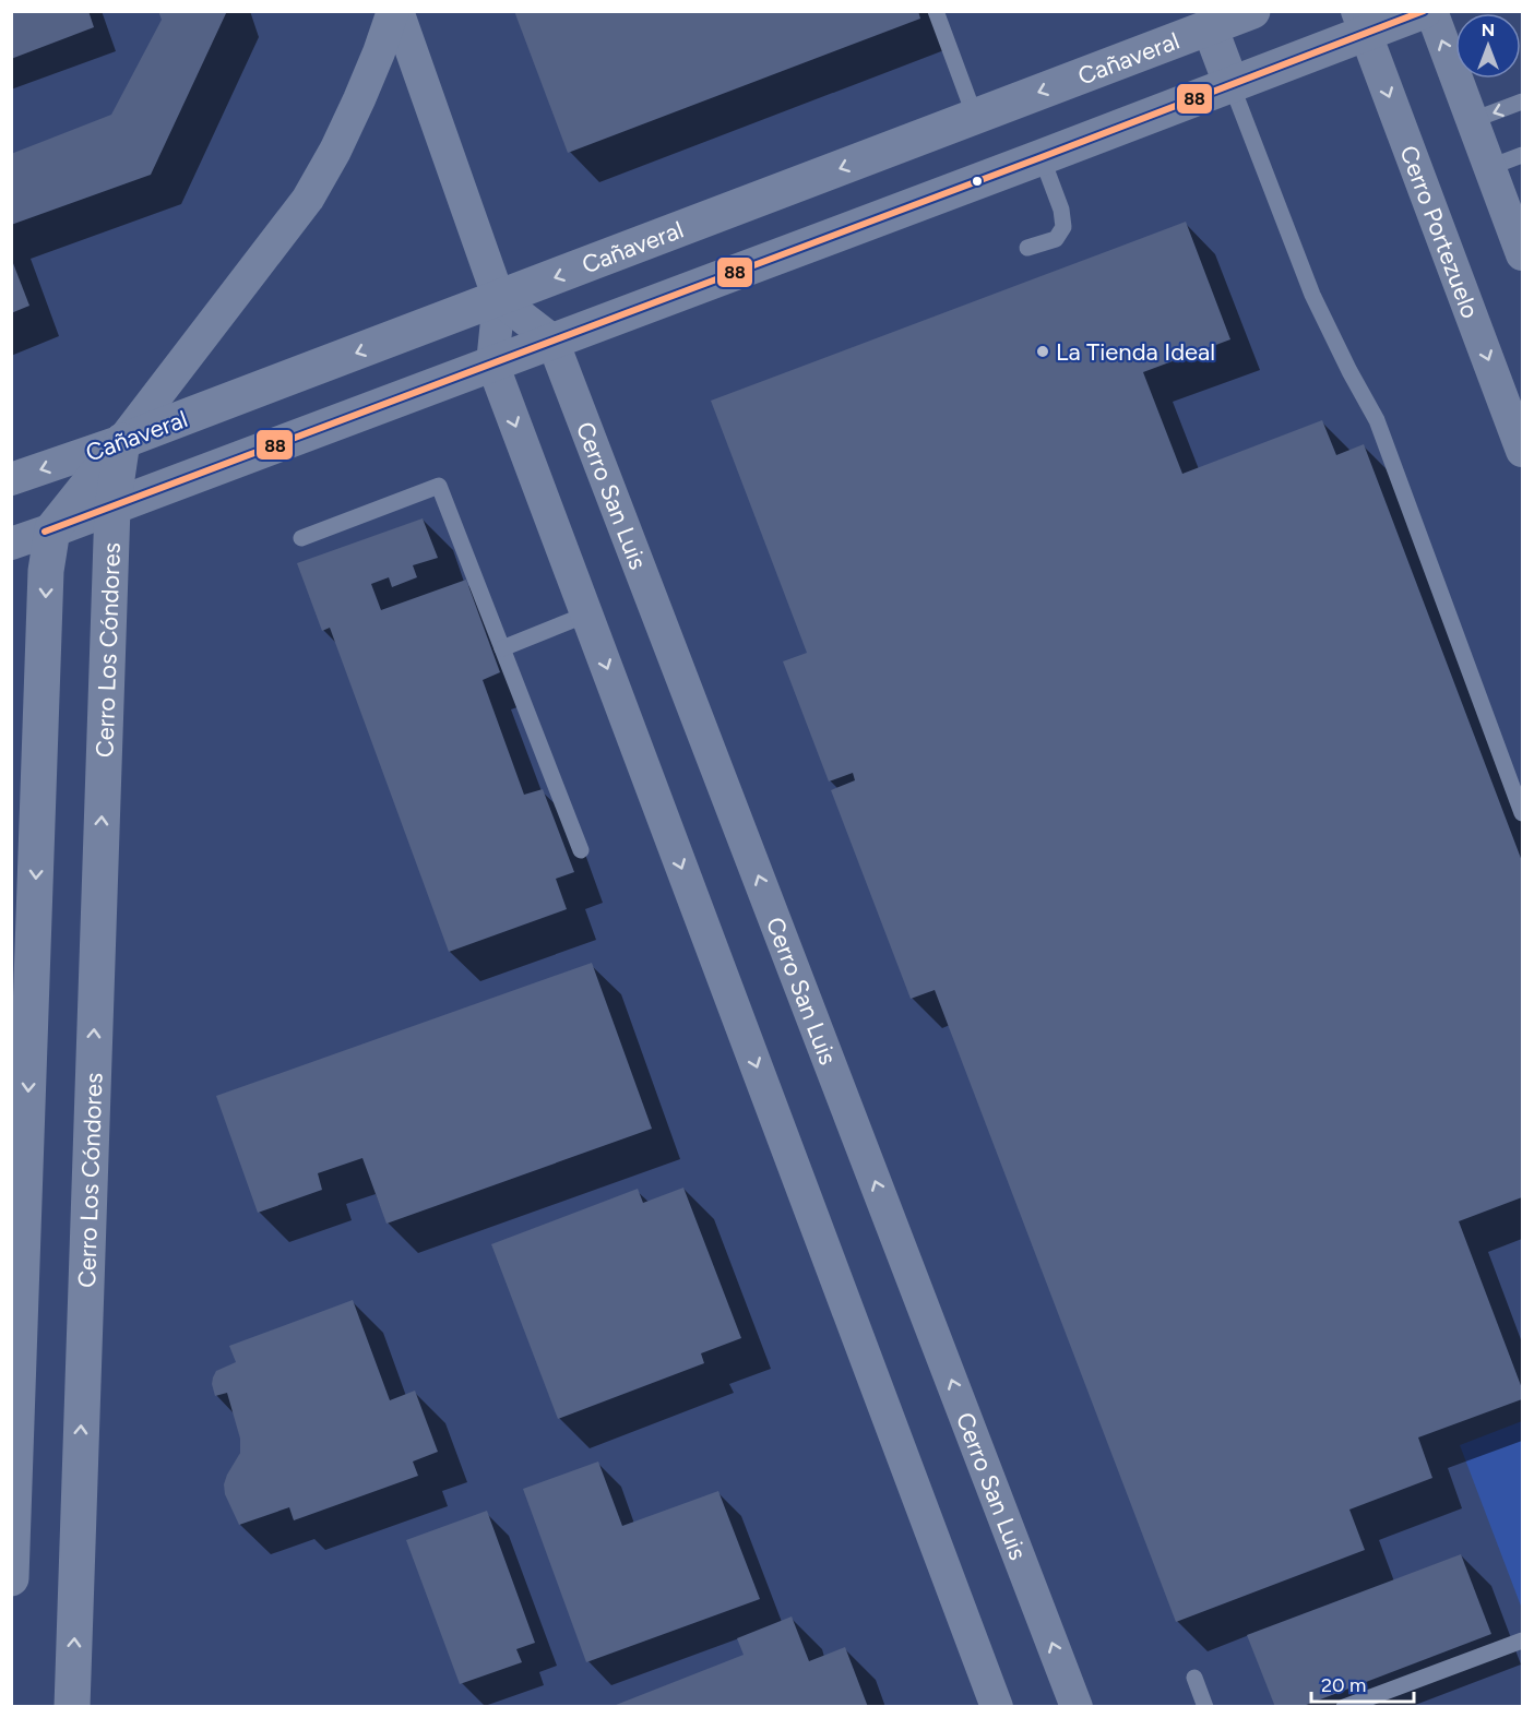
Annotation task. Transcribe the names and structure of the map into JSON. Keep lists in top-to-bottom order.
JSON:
{
  "streets": {
    "street": [
      "Cañaveral",
      "Cerro Portezuelo",
      "Cerro San Luis",
      "Cerro Los Cóndores"
    ]
  },
  "crossings": [
    ["Cañaveral", "Cerro Los Cóndores"]
  ],
  "places": ["La Tienda Ideal"],
  "lines": ["transit line 88"],
  "scale_bar": "20 m",
  "north": "top"
}
